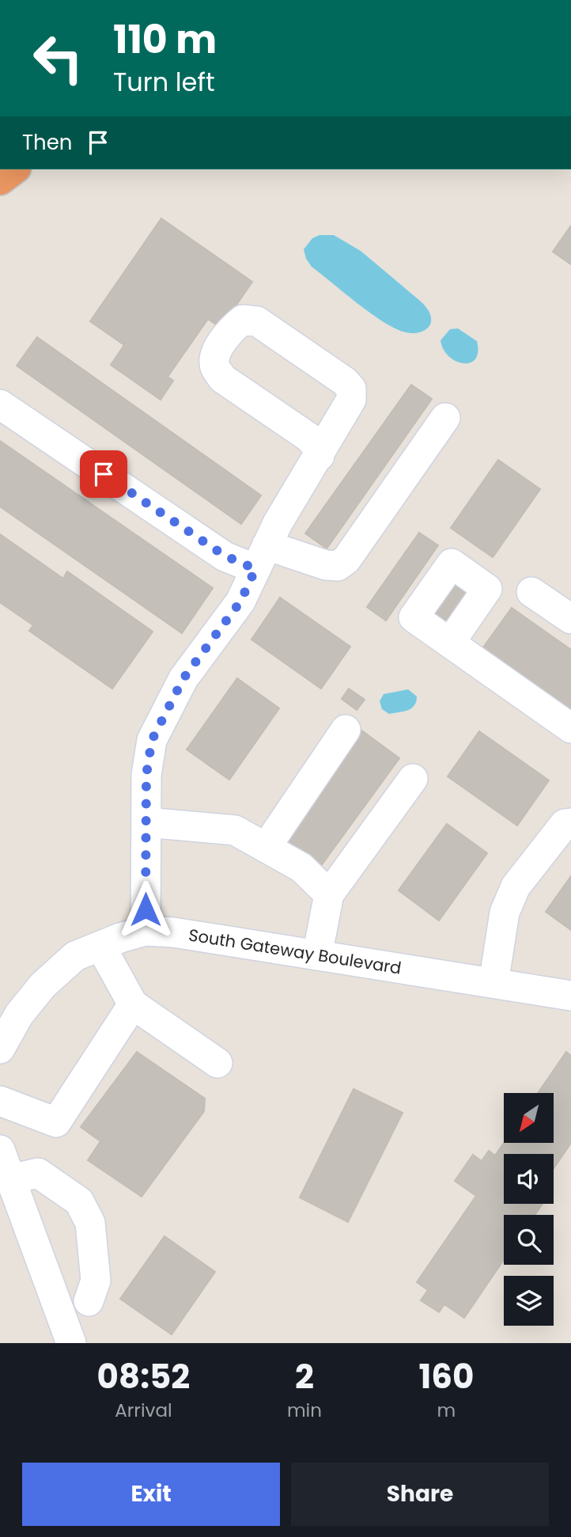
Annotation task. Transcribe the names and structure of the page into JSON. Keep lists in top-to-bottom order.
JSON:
{
  "streets": {
    "street": ["South Gateway Boulevard"]
  },
  "north": "bottom left",
  "page": {
    "turn": ["110 m", "Turn left"],
    "then": "Then",
    "eta": [
      "08:52",
      "Arrival",
      "2",
      "min",
      "160",
      "m"
    ],
    "buttons": ["Exit", "Share"]
  }
}
